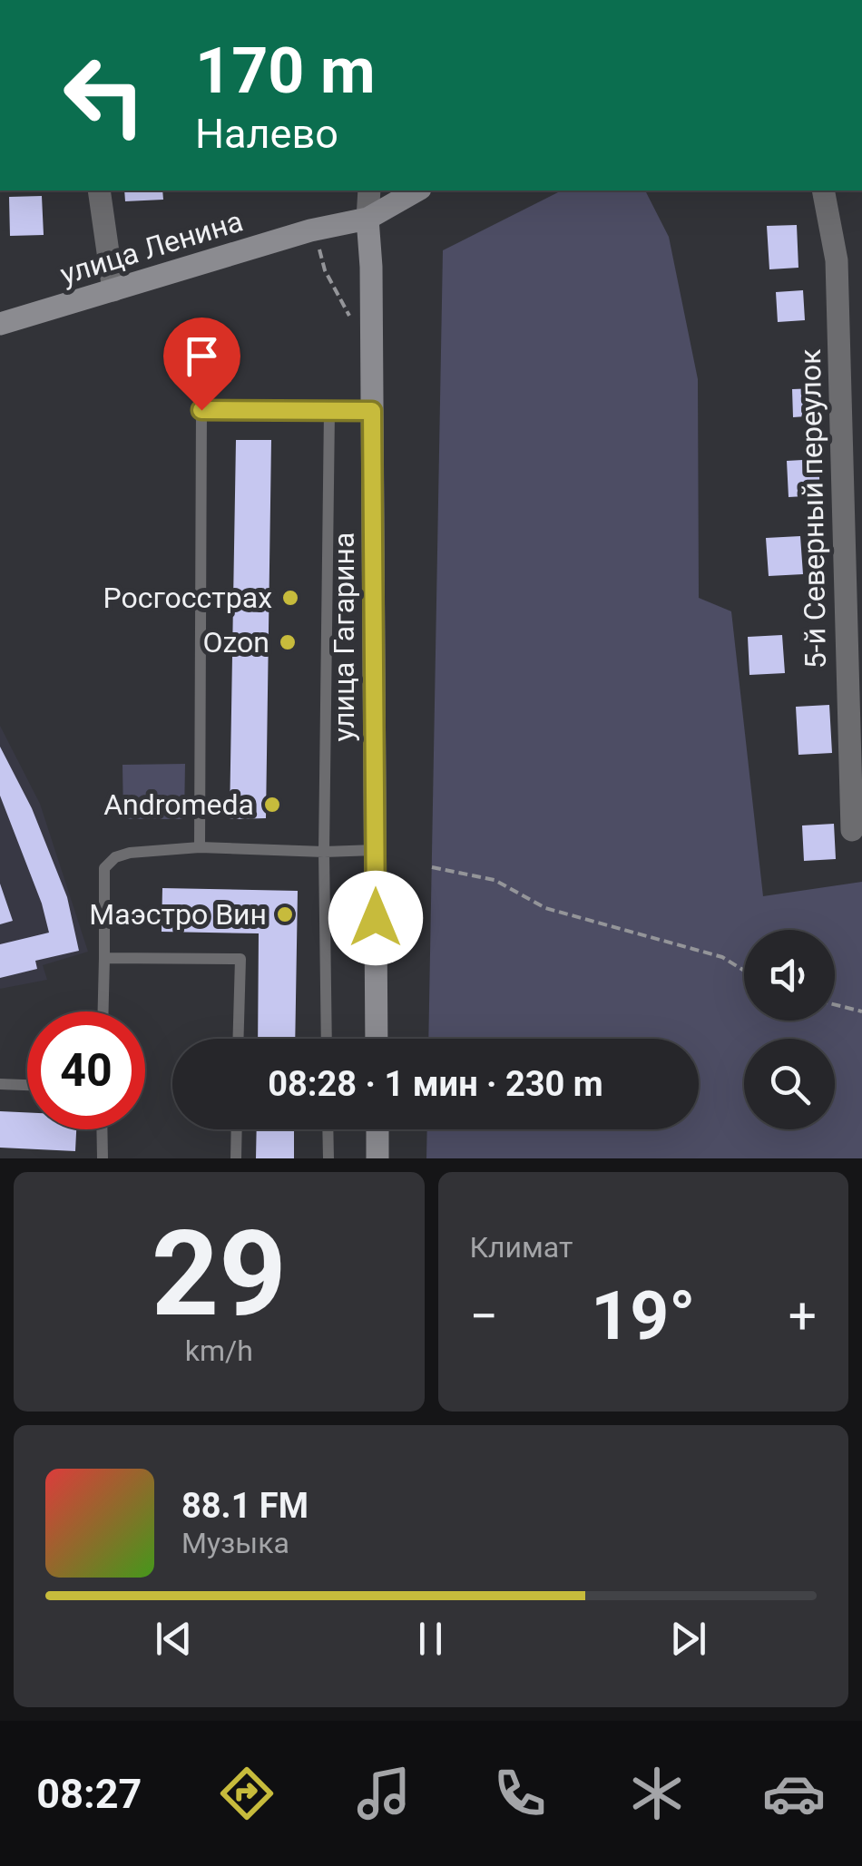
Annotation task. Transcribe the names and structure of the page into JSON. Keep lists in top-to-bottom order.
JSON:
{
  "streets": {
    "street": ["улица Ленина", "5-й Северный переулок", "улица Гагарина"]
  },
  "crossings": [
    ["улица Ленина", "улица Гагарина"]
  ],
  "places": [
    "Росгосстрах",
    "Ozon",
    "Andromeda",
    "Маэстро Вин"
  ],
  "page": {
    "turn": ["170 m", "Налево"],
    "limit": "40",
    "trip": "08:28 · 1 мин · 230 m",
    "tile": [
      ["29", "km/h"],
      "Климат"
    ],
    "heat": ["−", "19°", "+"],
    "song": ["88.1 FM", "Музыка"],
    "tabs": "08:27"
  }
}
